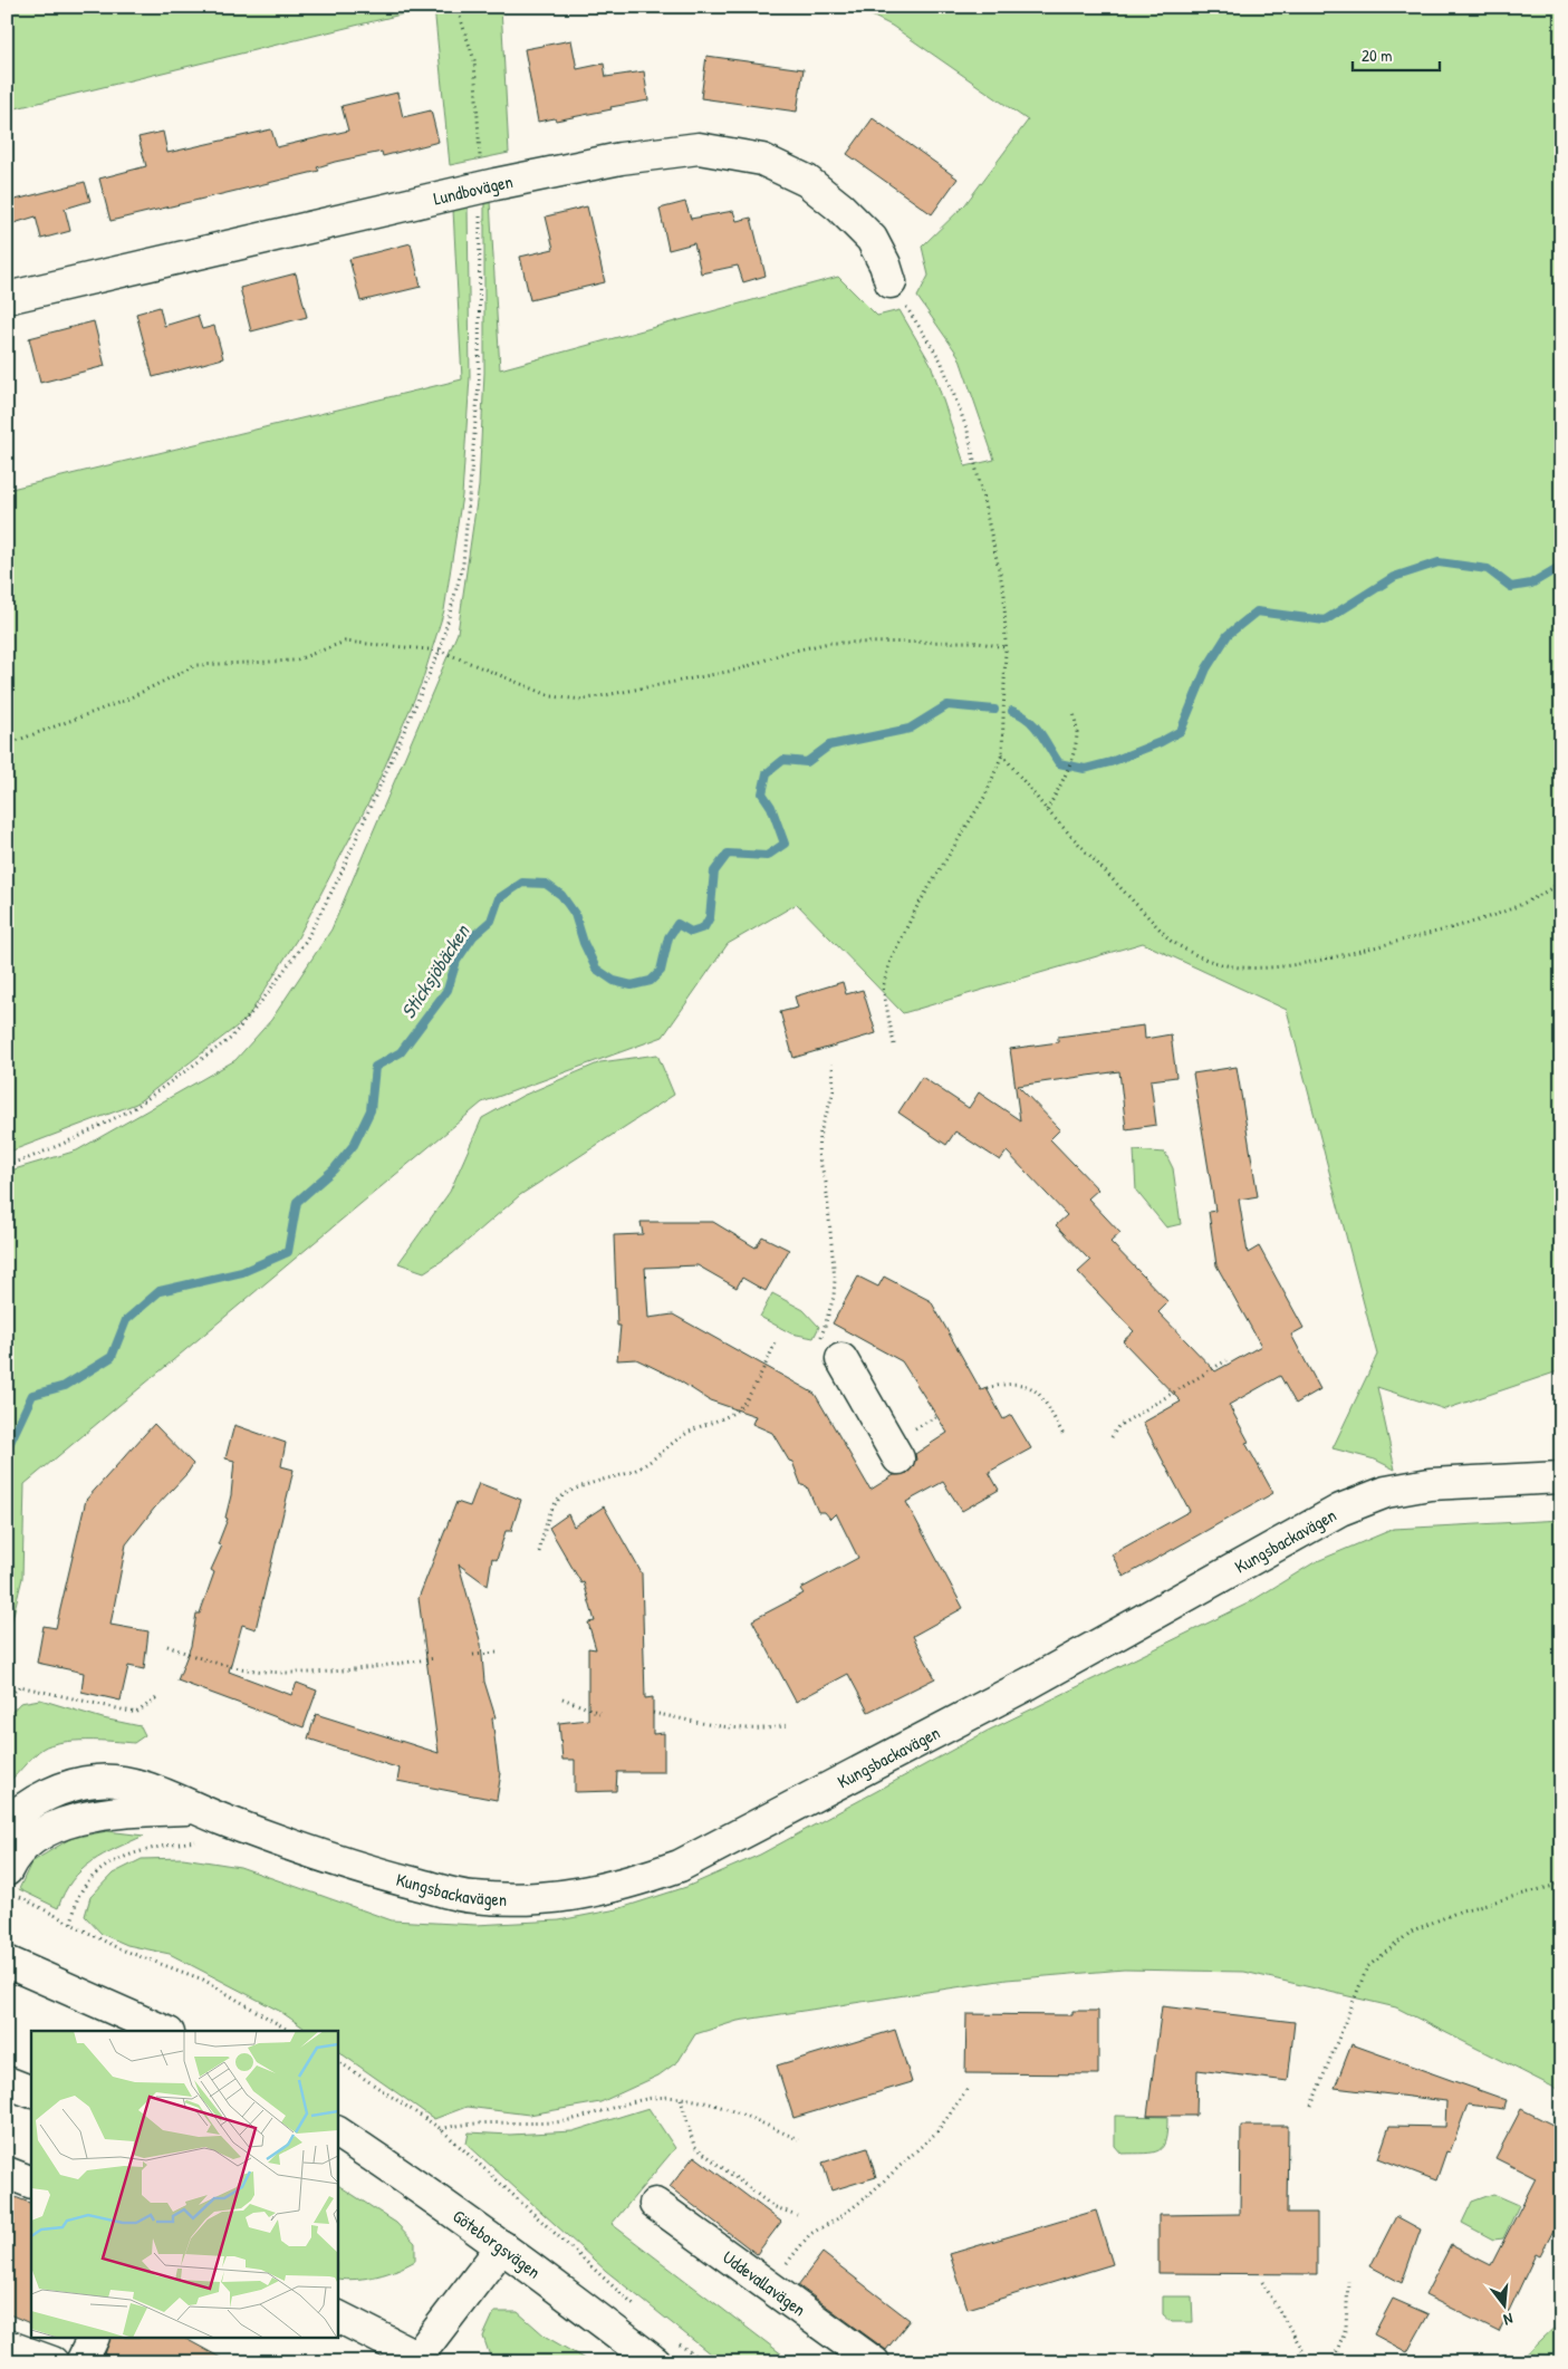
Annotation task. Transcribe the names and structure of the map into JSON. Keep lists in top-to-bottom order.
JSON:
{
  "streets": {
    "street": [
      "Lundbovägen",
      "Kungsbackavägen",
      "Göteborgsvägen",
      "Uddevallavägen"
    ]
  },
  "water": ["Sticksjöbäcken"],
  "scale_bar": "20 m",
  "north": "bottom"
}
